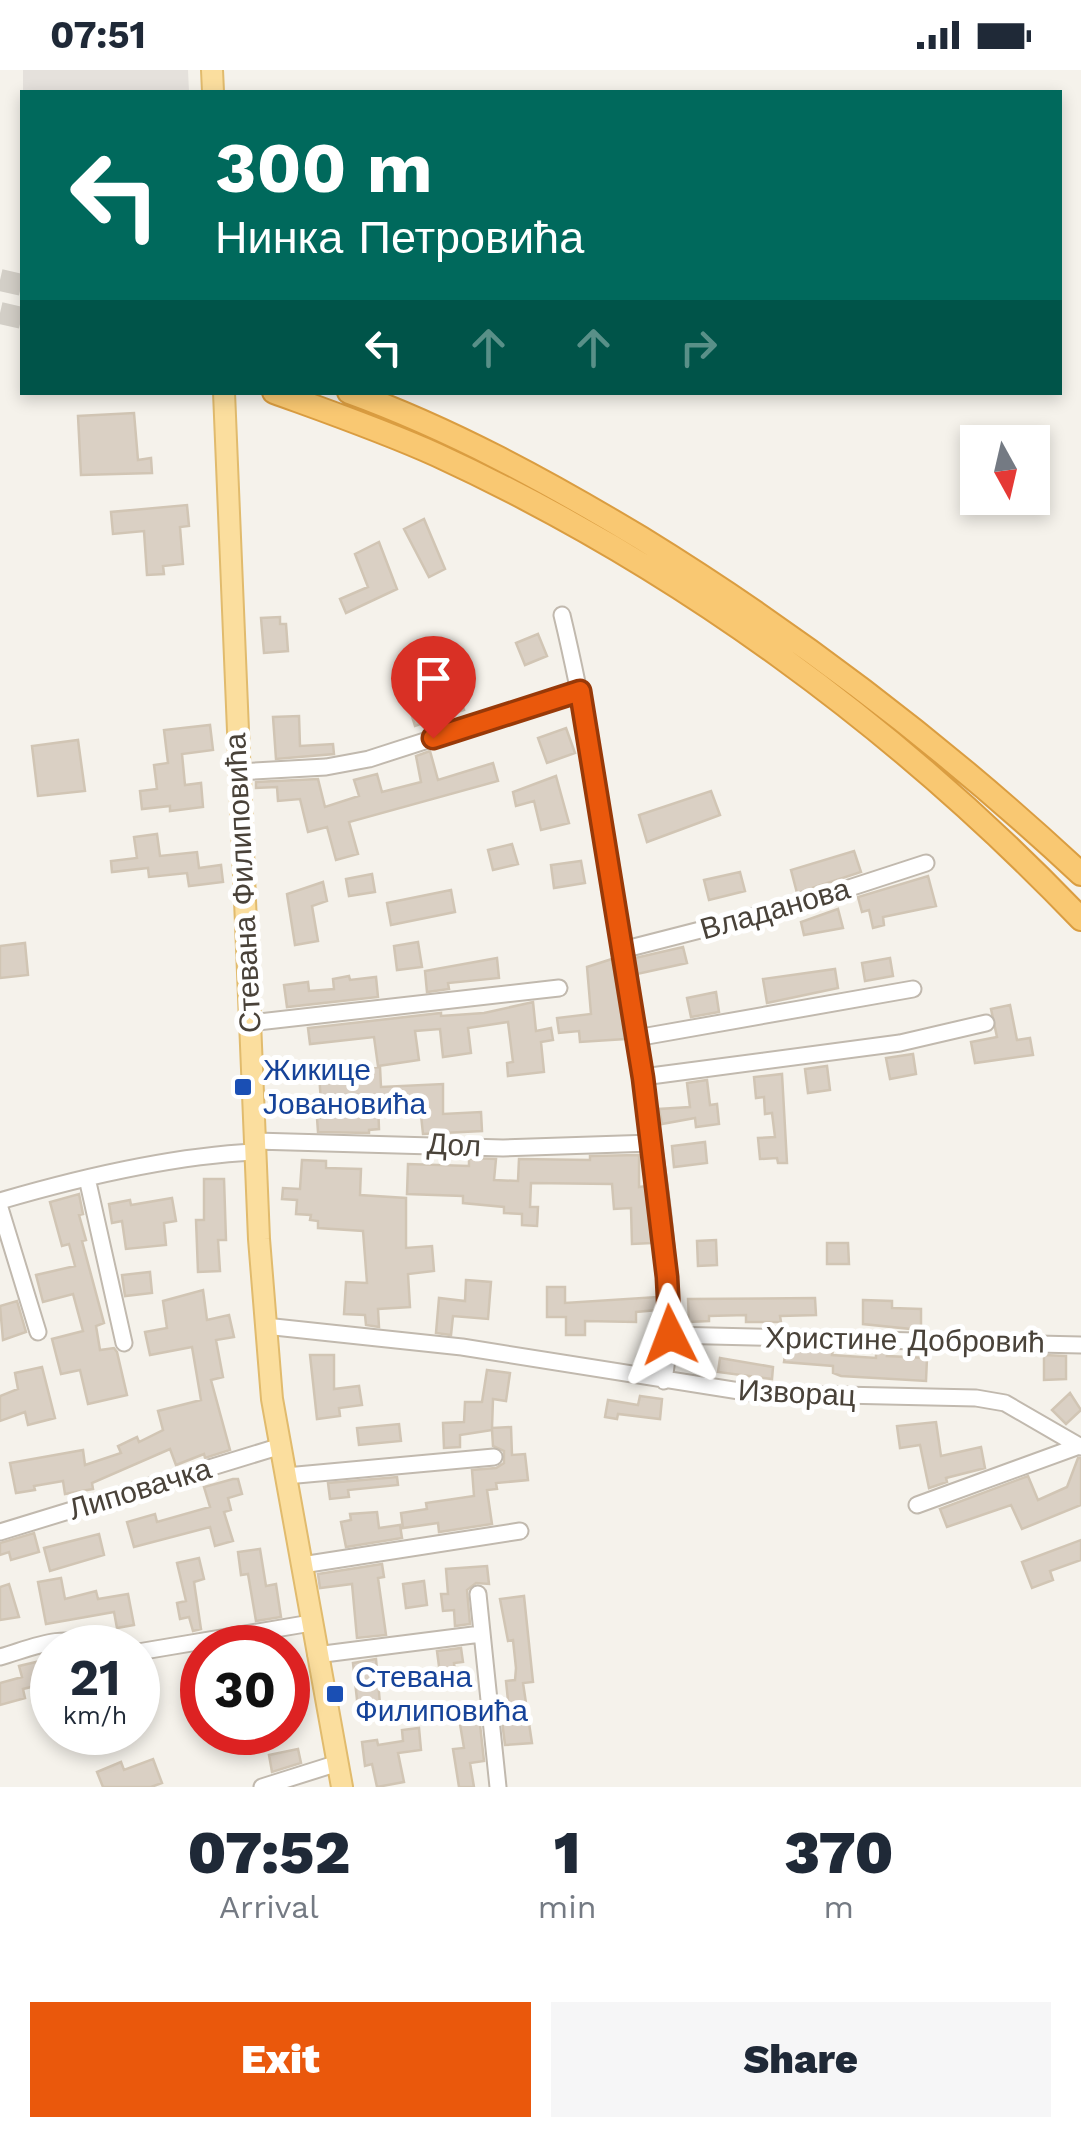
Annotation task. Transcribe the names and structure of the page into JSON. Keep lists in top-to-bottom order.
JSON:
{
  "streets": {
    "main road": ["Стевана Филиповића"],
    "street": [
      "Владанова",
      "Дол",
      "Христине Добровић",
      "Изворац",
      "Липовачка"
    ]
  },
  "crossings": [
    ["Стевана Филиповића", "Дол"],
    ["Стевана Филиповића", "Изворац"],
    ["Стевана Филиповића", "Липовачка"]
  ],
  "places": {
    "transit": ["Жикице Јовановића", "Стевана Филиповића"]
  },
  "north": "bottom",
  "page": {
    "status": "07:51",
    "turn": ["300 m", "Нинка Петровића"],
    "speed": "21 km/h",
    "limit": "30",
    "eta": [
      "07:52",
      "Arrival",
      "1",
      "min",
      "370",
      "m"
    ],
    "buttons": ["Exit", "Share"]
  }
}
